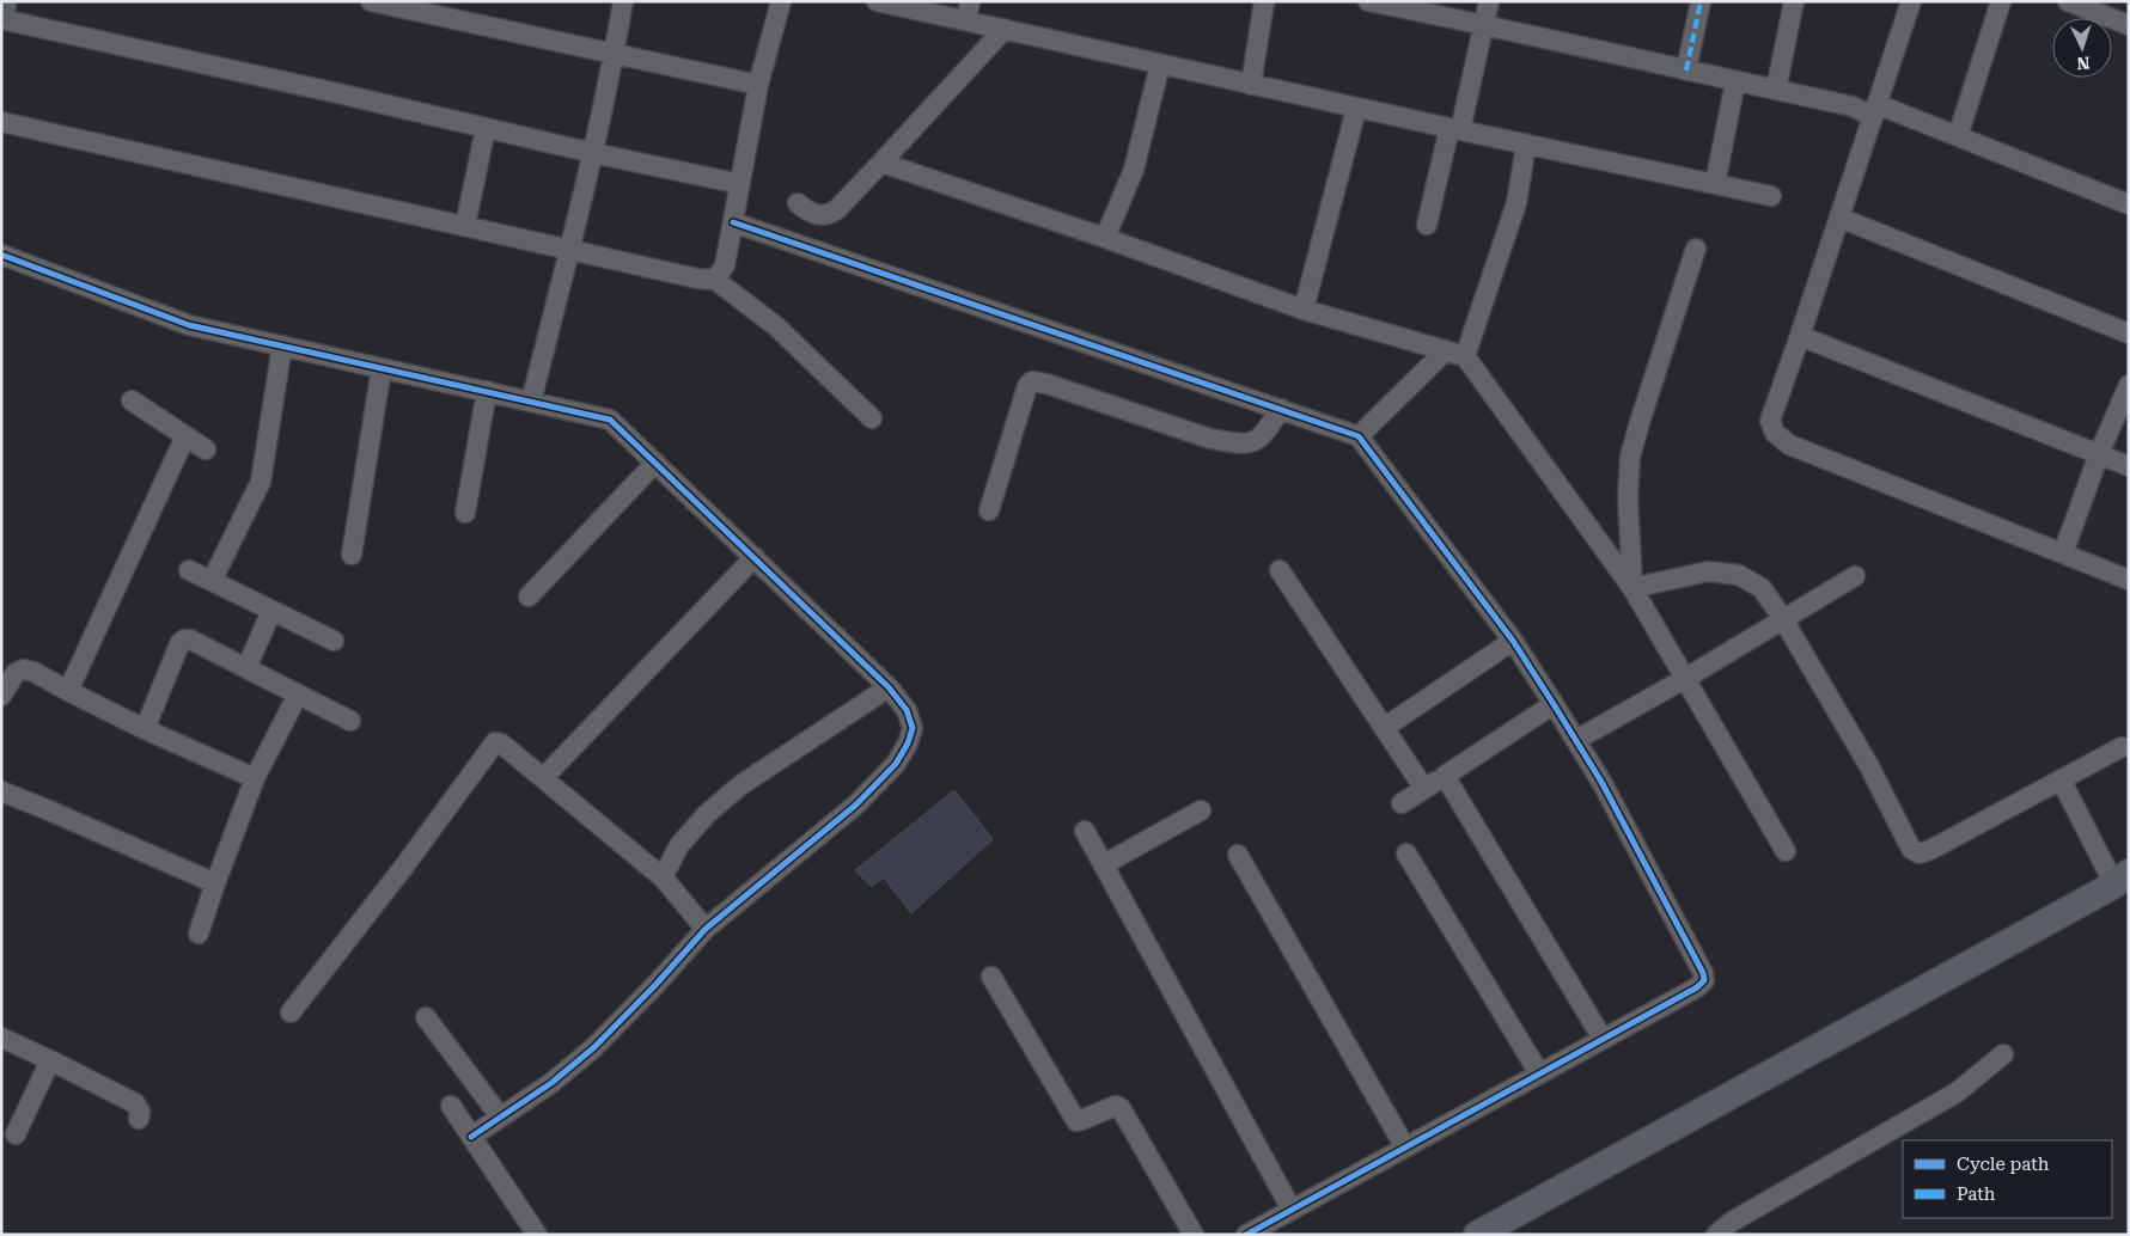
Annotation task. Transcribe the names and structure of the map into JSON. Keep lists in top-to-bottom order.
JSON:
{
  "legend": ["Cycle path", "Path"],
  "north": "bottom"
}
